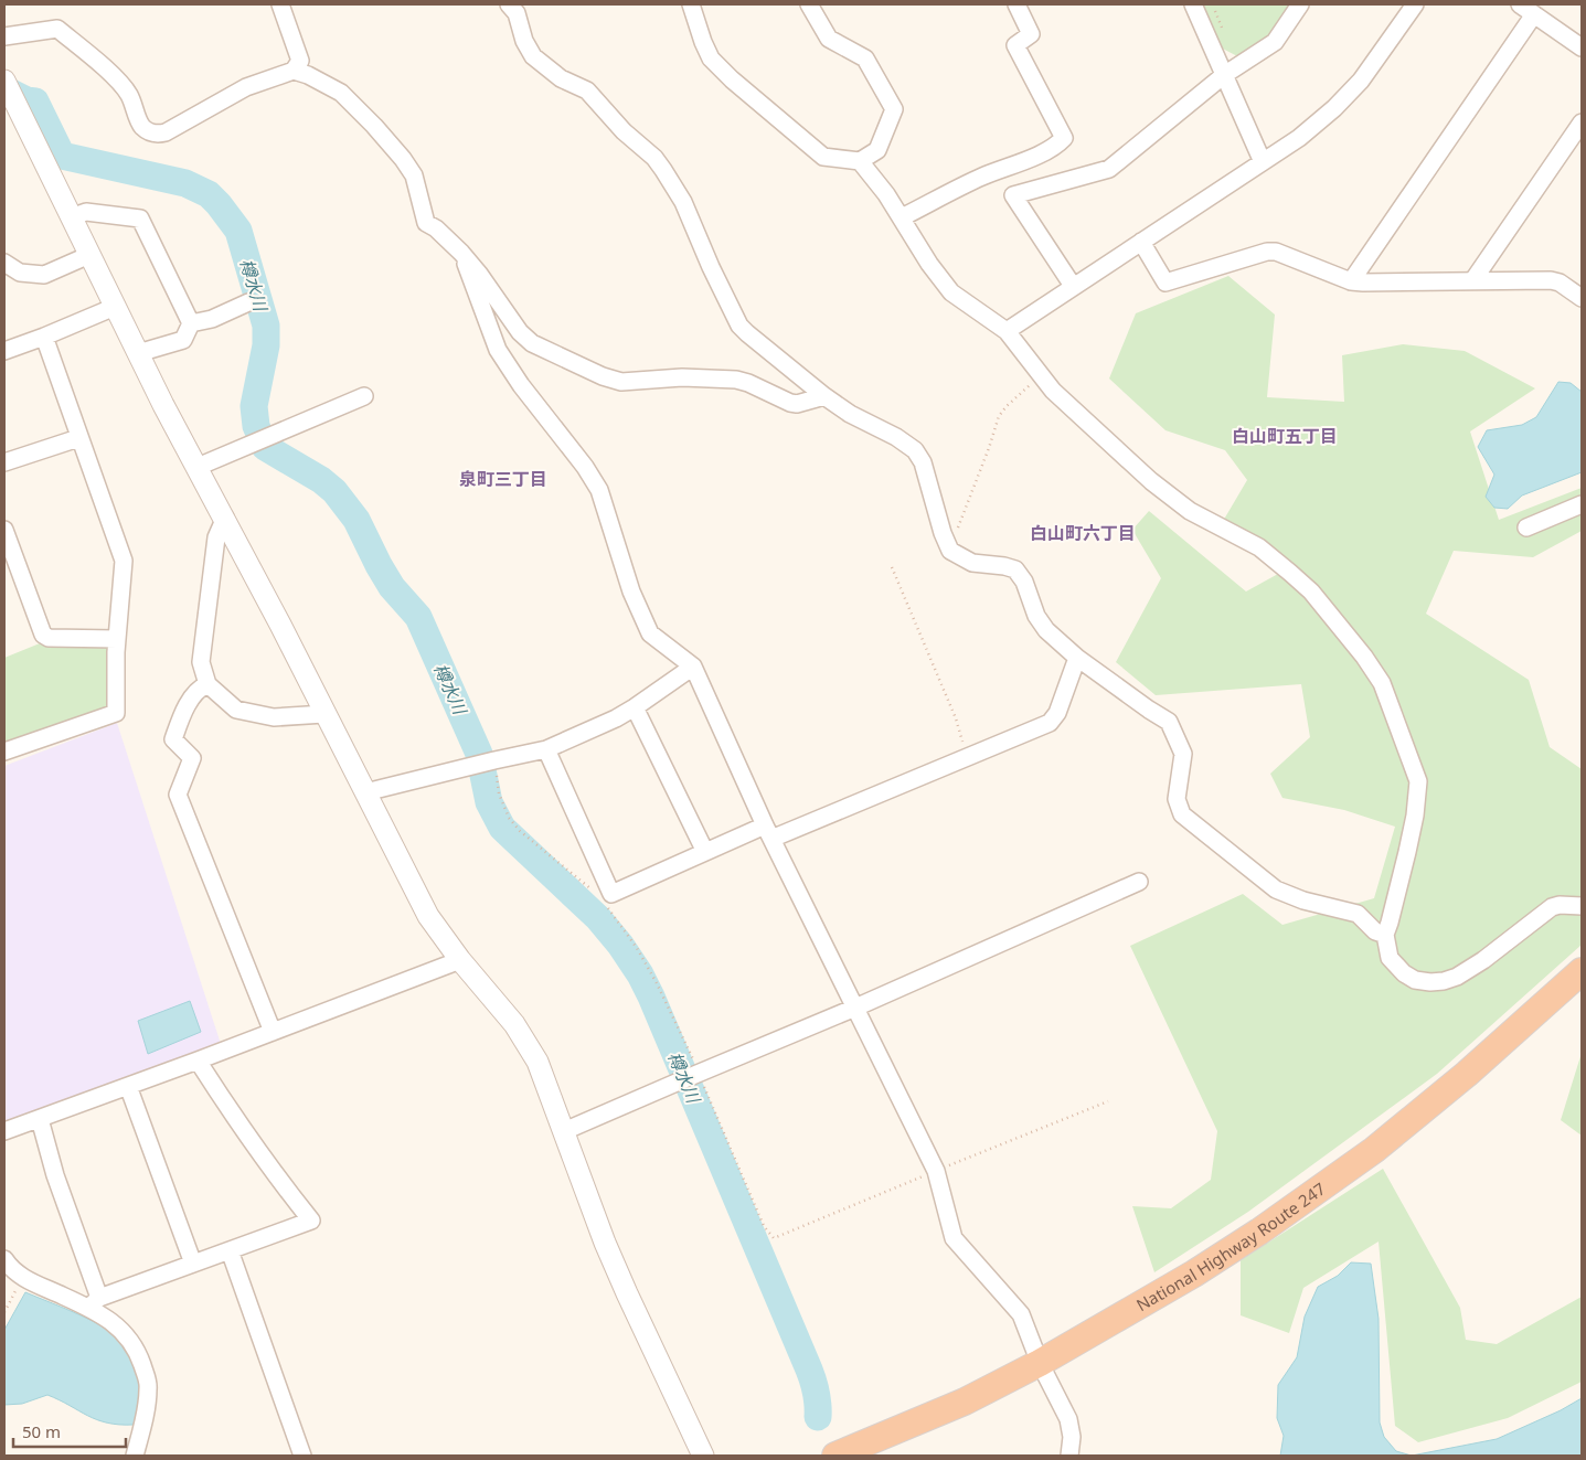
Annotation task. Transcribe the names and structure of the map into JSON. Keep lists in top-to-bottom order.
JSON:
{
  "streets": {
    "highway": ["National Highway Route 247"]
  },
  "districts": ["白山町五丁目", "泉町三丁目", "白山町六丁目"],
  "water": ["樽水川"],
  "scale_bar": "50 m"
}
